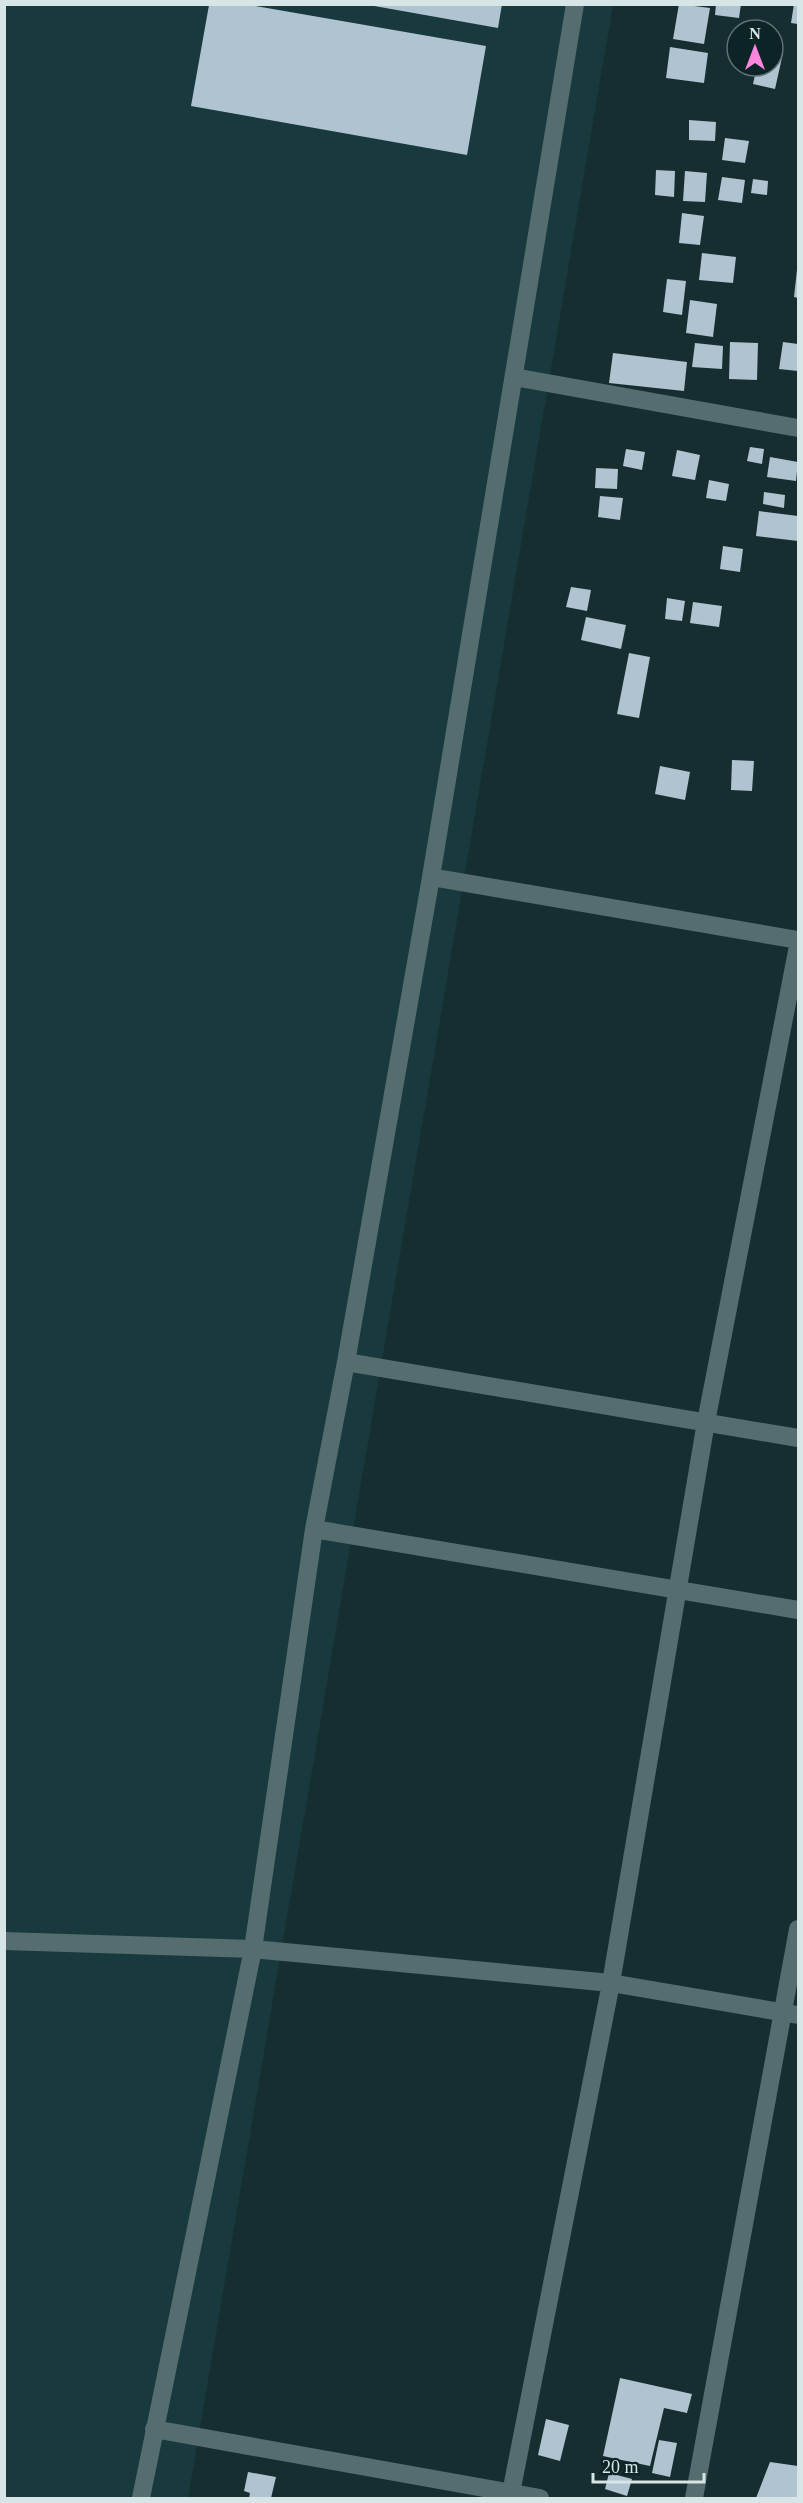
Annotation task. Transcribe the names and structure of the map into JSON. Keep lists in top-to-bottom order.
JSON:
{
  "scale_bar": "20 m",
  "north": "top"
}
